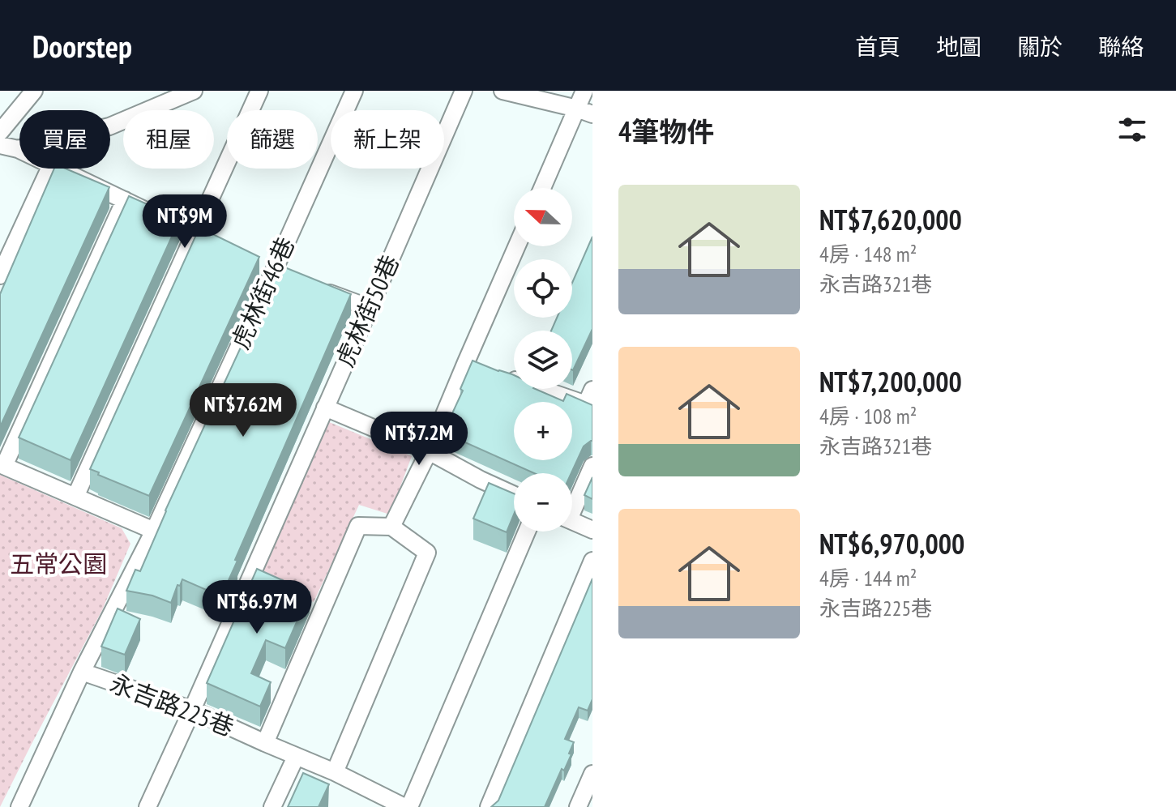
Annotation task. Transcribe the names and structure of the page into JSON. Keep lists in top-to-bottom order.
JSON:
{
  "streets": {
    "street": ["虎林街46巷", "虎林街50巷", "永吉路225巷"]
  },
  "crossings": [
    ["虎林街46巷", "永吉路225巷"],
    ["虎林街50巷", "永吉路225巷"]
  ],
  "parks": ["五常公園"],
  "north": "left",
  "page": {
    "header": "Doorstep",
    "nav": [
      "首頁",
      "地圖",
      "關於",
      "聯絡"
    ],
    "heading": "4筆物件",
    "chip": [
      "買屋",
      "租屋",
      "篩選",
      "新上架"
    ],
    "list": [
      {
        "name": "NT$7,620,000",
        "note": "4房 · 148 m² · 永吉路321巷"
      },
      {
        "name": "NT$7,200,000",
        "note": "4房 · 108 m² · 永吉路321巷"
      },
      {
        "name": "NT$6,970,000",
        "note": "4房 · 144 m² · 永吉路225巷"
      }
    ],
    "map_buttons": ["+", "−"],
    "price": [
      "NT$9M",
      "NT$7.62M",
      "NT$7.2M",
      "NT$6.97M"
    ]
  }
}
